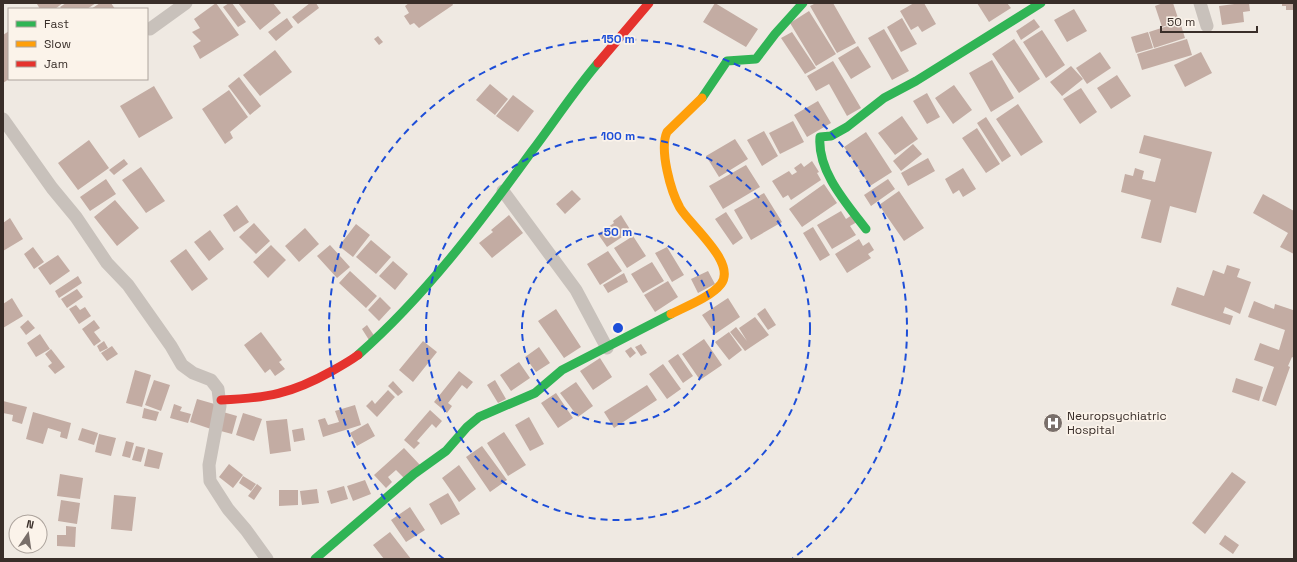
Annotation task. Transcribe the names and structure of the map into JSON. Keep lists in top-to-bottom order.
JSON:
{
  "places": {
    "hospital": ["Neuropsychiatric Hospital"]
  },
  "legend": ["Fast", "Slow", "Jam"],
  "scale_bar": "50 m",
  "north": "top",
  "rings": ["150 m", "100 m", "50 m"]
}
